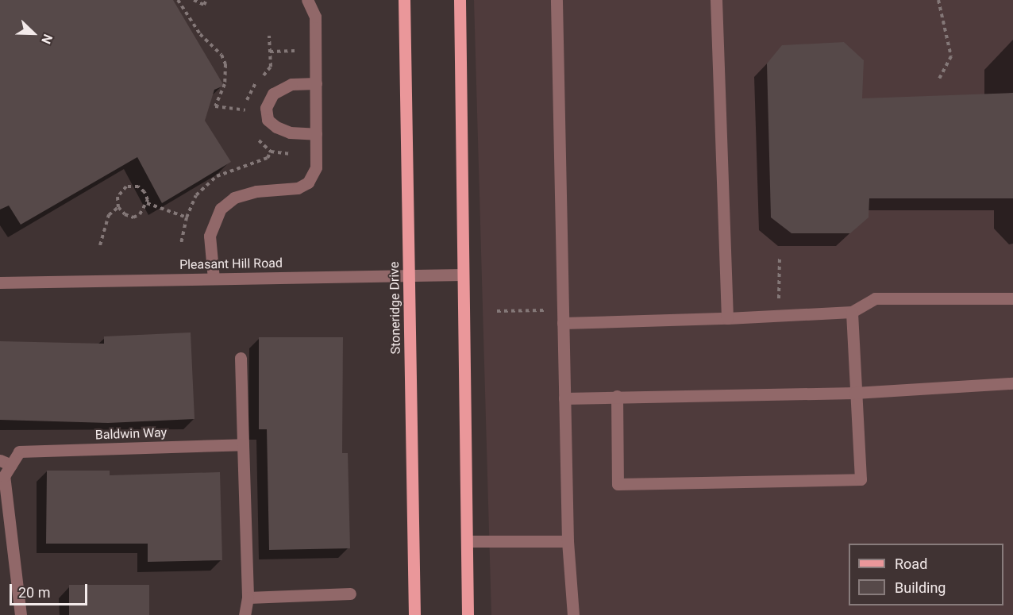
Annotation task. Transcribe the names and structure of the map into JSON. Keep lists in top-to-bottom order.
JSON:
{
  "streets": {
    "main road": ["Stoneridge Drive"],
    "street": ["Pleasant Hill Road", "Baldwin Way"]
  },
  "crossings": [
    ["Pleasant Hill Road", "Stoneridge Drive"]
  ],
  "legend": ["Road", "Building"],
  "scale_bar": "20 m",
  "north": "bottom right"
}
